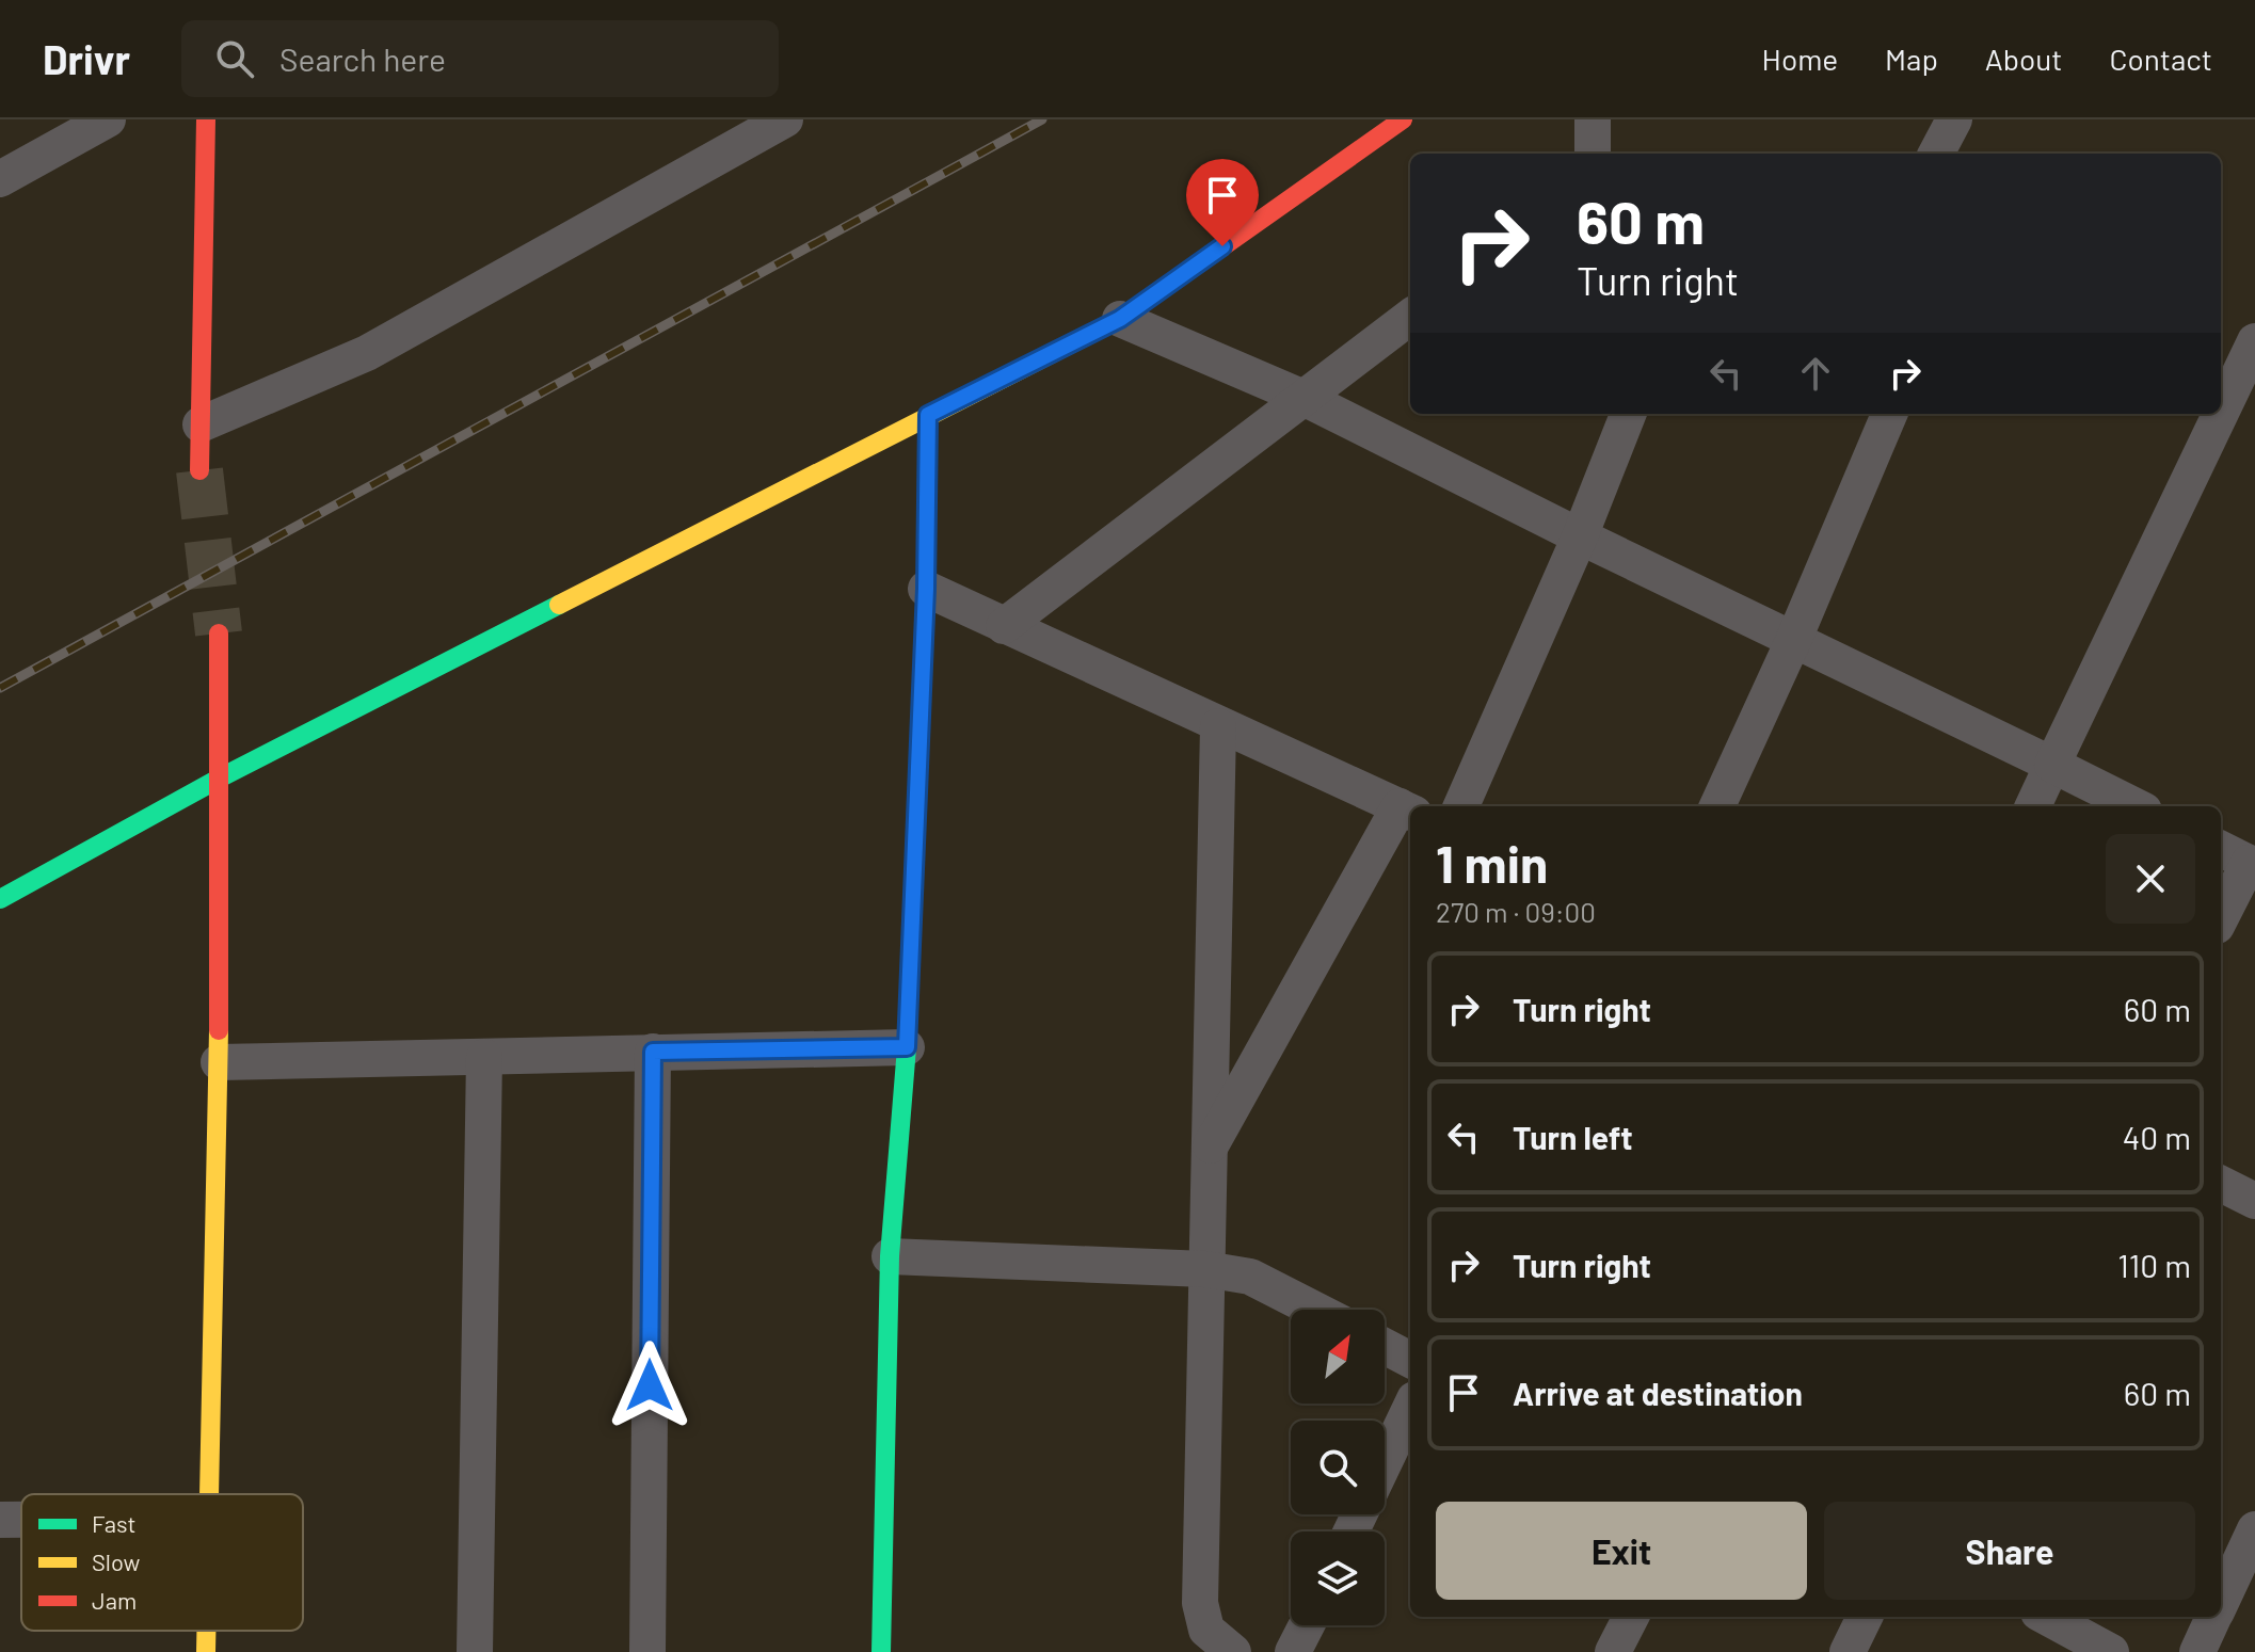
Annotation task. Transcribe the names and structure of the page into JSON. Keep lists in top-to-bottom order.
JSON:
{
  "legend": ["Fast", "Slow", "Jam"],
  "north": "top right",
  "page": {
    "header": "Drivr",
    "search": "Search here",
    "nav": [
      "Home",
      "Map",
      "About",
      "Contact"
    ],
    "turn": ["60 m", "Turn right"],
    "heading": ["1 min", "270 m · 09:00"],
    "list": [
      {
        "name": "Turn right",
        "value": "60 m"
      },
      {
        "name": "Turn left",
        "value": "40 m"
      },
      {
        "name": "Turn right",
        "value": "110 m"
      },
      {
        "name": "Arrive at destination",
        "value": "60 m"
      }
    ],
    "buttons": ["Exit", "Share"]
  }
}
